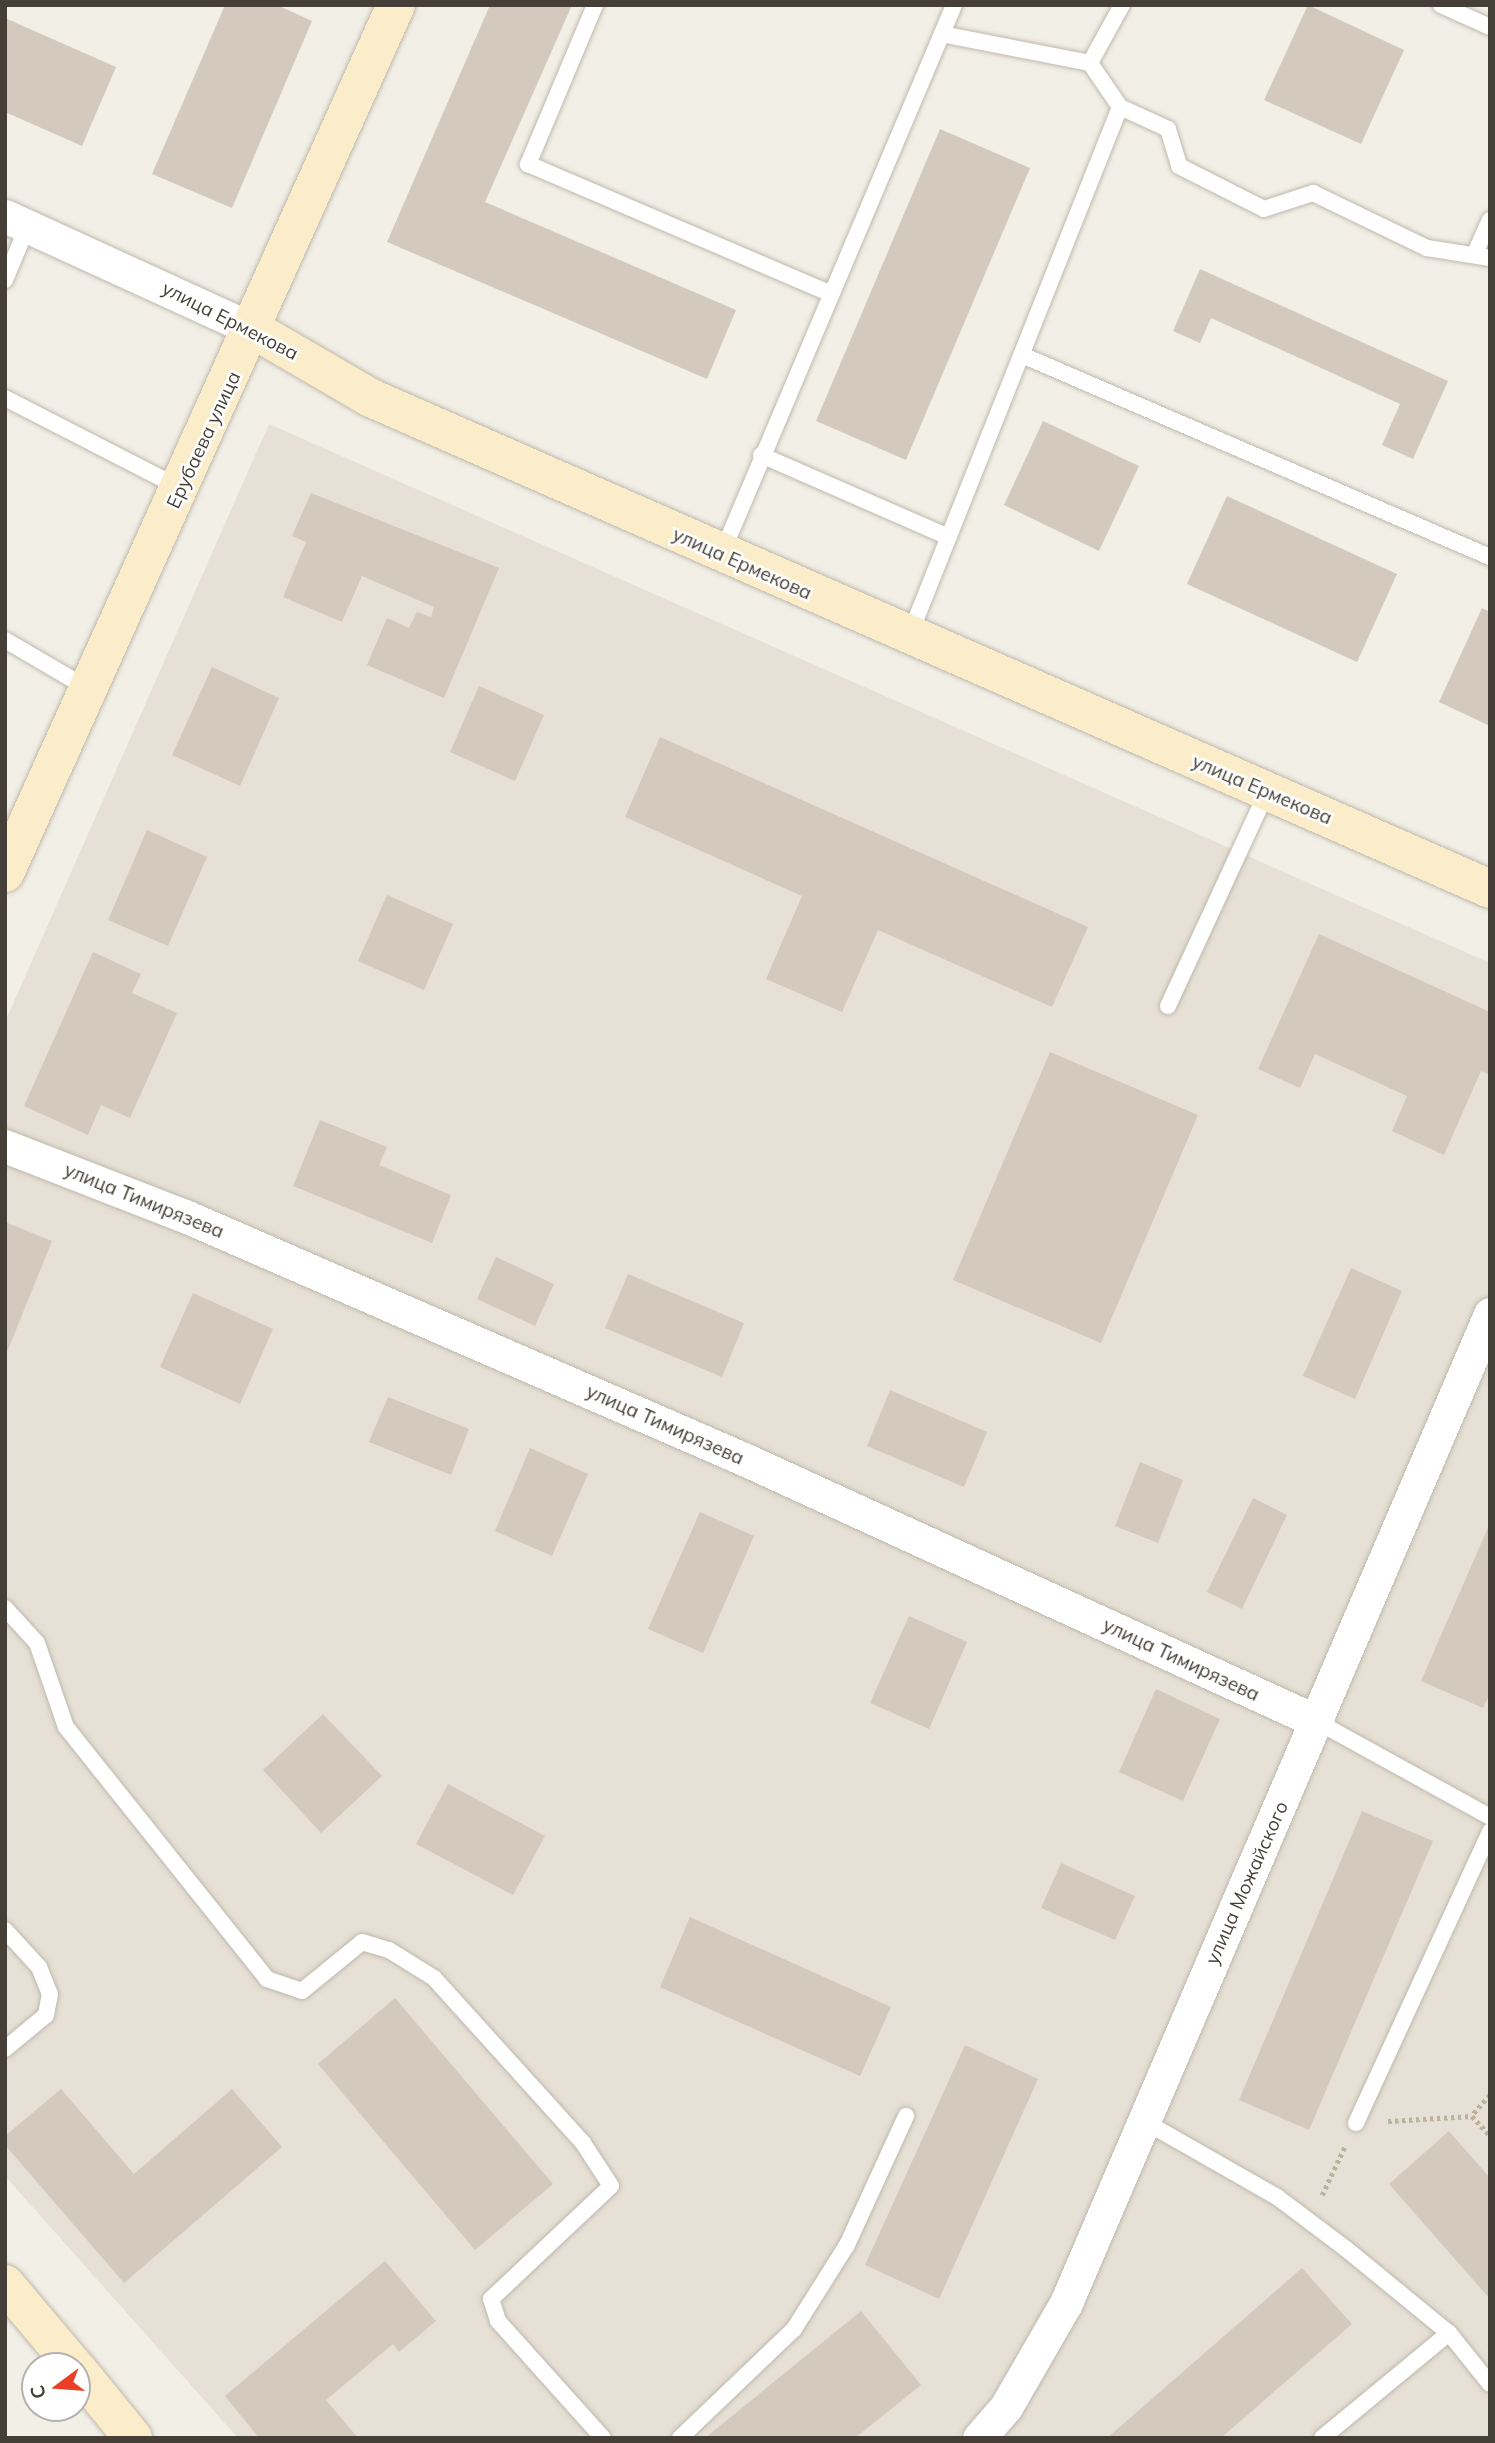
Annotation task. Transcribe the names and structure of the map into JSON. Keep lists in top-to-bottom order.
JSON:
{
  "streets": {
    "main road": ["улица Ермекова", "Ерубаева улица"],
    "street": ["улица Тимирязева", "улица Можайского"]
  },
  "crossings": [
    ["улица Ермекова", "Ерубаева улица"],
    ["улица Тимирязева", "улица Можайского"]
  ],
  "north": "left"
}
